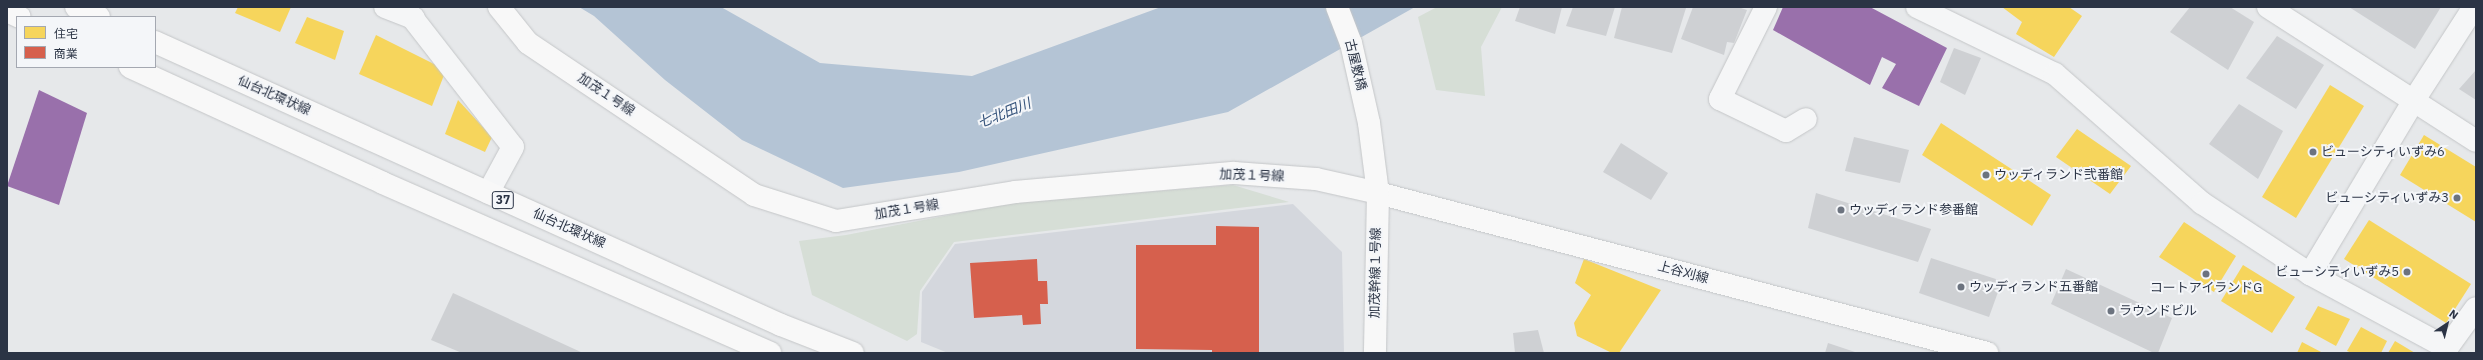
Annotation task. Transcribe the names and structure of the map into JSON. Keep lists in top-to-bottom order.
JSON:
{
  "streets": {
    "street": [
      "古屋敷橋",
      "加茂１号線",
      "仙台北環状線",
      "37",
      "加茂幹線１号線",
      "上谷刈線"
    ]
  },
  "crossings": [
    ["古屋敷橋", "加茂１号線"],
    ["古屋敷橋", "加茂幹線１号線"],
    ["古屋敷橋", "上谷刈線"],
    ["加茂１号線", "加茂幹線１号線"],
    ["加茂１号線", "上谷刈線"],
    ["加茂幹線１号線", "上谷刈線"]
  ],
  "water": ["七北田川"],
  "places": [
    "ビューシティいずみ6",
    "ウッディランド弐番館",
    "ビューシティいずみ3",
    "ウッディランド参番館",
    "ビューシティいずみ5",
    "コートアイランドG",
    "ウッディランド五番館",
    "ラウンドビル"
  ],
  "legend": ["住宅", "商業"],
  "north": "top right"
}
